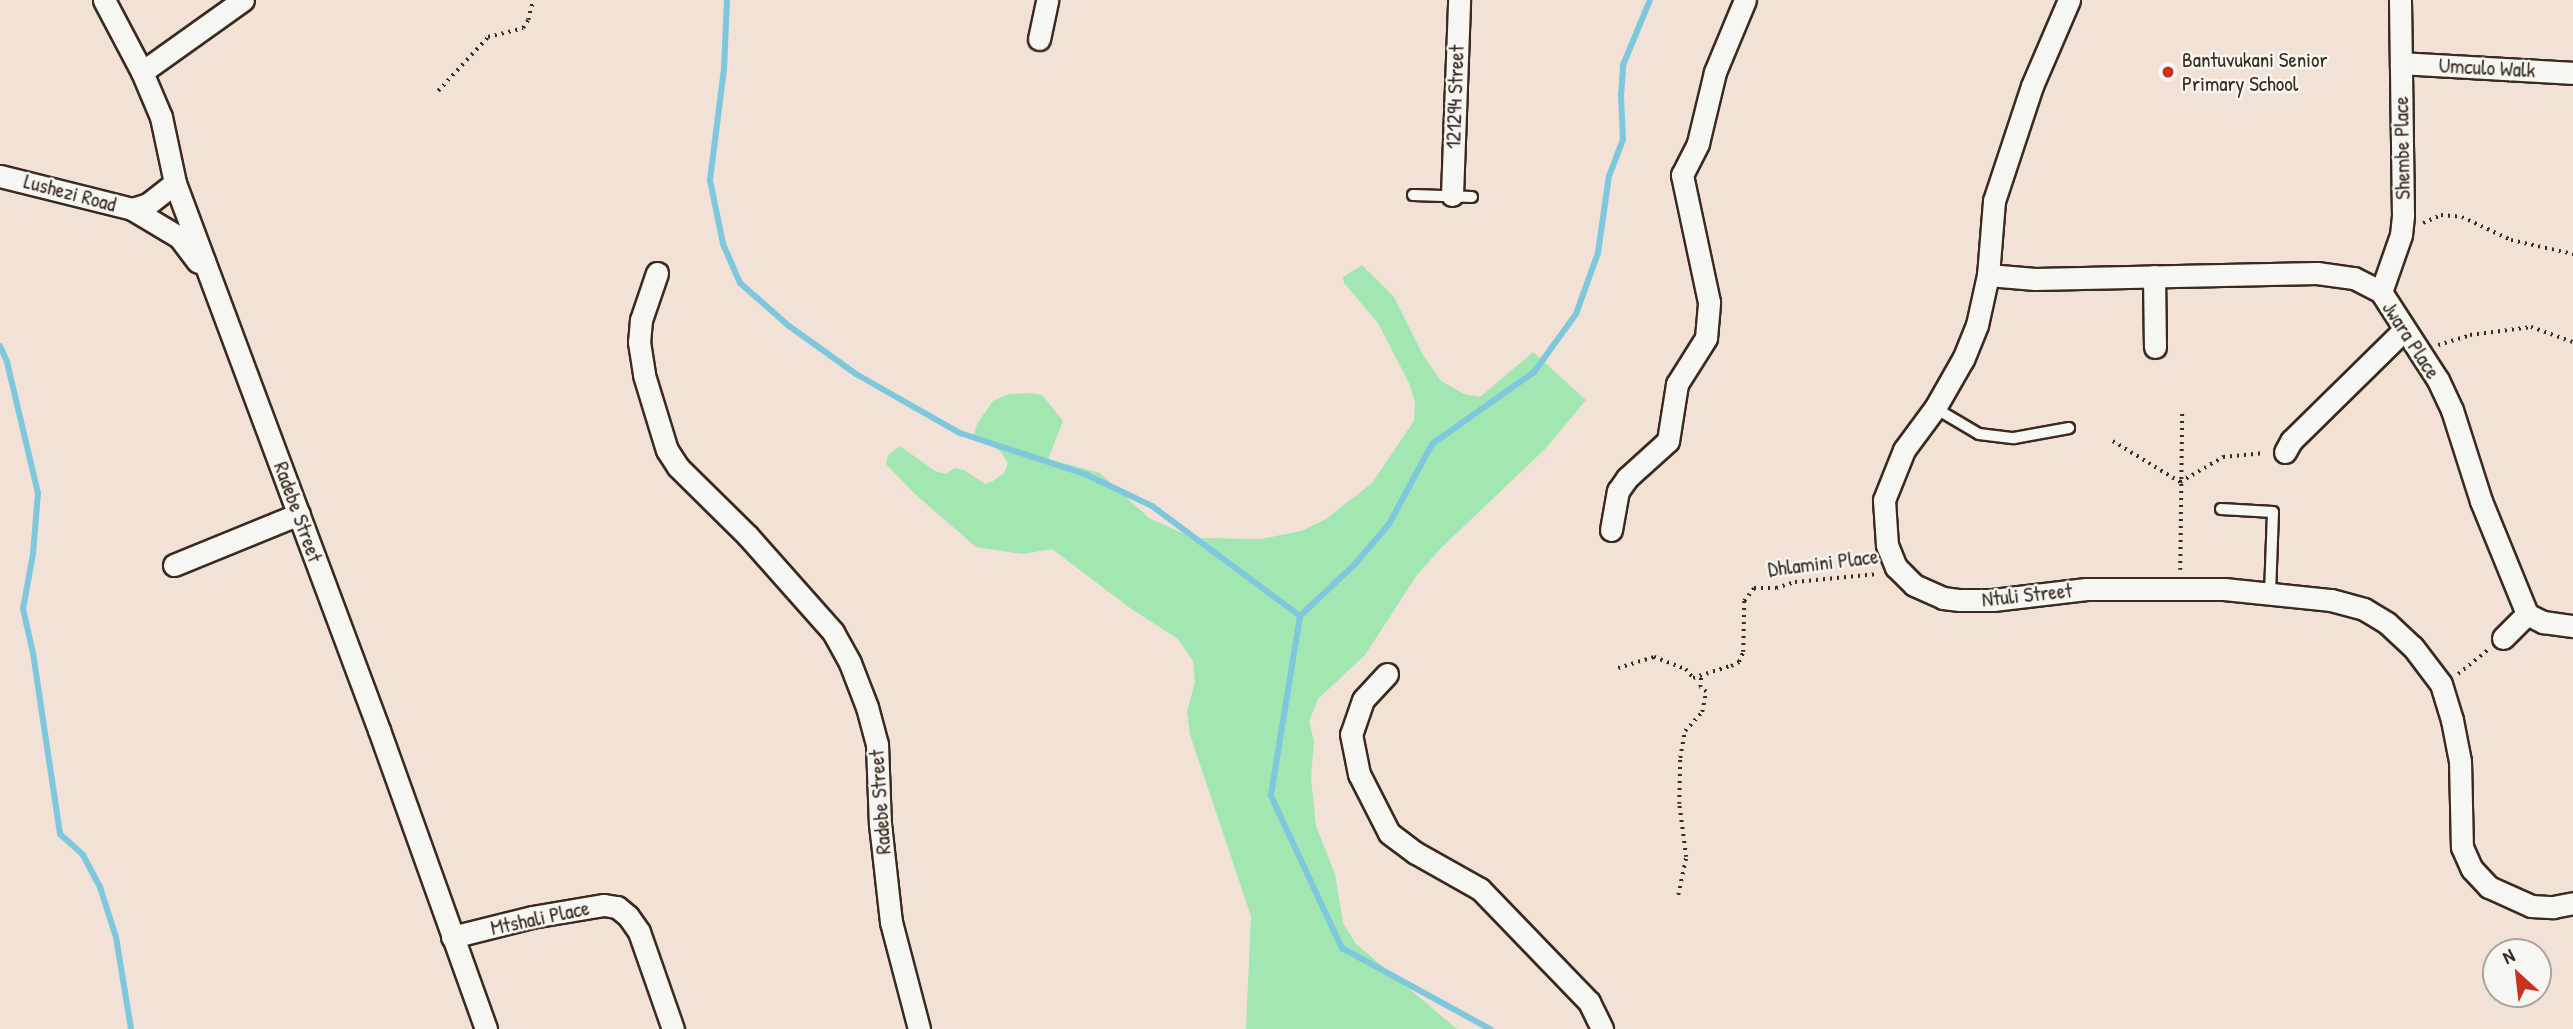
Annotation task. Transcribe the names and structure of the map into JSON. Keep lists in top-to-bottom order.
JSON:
{
  "streets": {
    "street": [
      "Umculo Walk",
      "121294 Street",
      "Shembe Place",
      "Lushezi Road",
      "Jwara Place",
      "Radebe Street",
      "Ntuli Street",
      "Mtshali Place"
    ],
    "path": ["Dhlamini Place"]
  },
  "crossings": [
    ["Umculo Walk", "Shembe Place"],
    ["Shembe Place", "Jwara Place"],
    ["Lushezi Road", "Radebe Street"],
    ["Radebe Street", "Mtshali Place"],
    ["Dhlamini Place", "Ntuli Street"]
  ],
  "places": ["Bantuvukani Senior Primary School"],
  "north": "top left"
}
